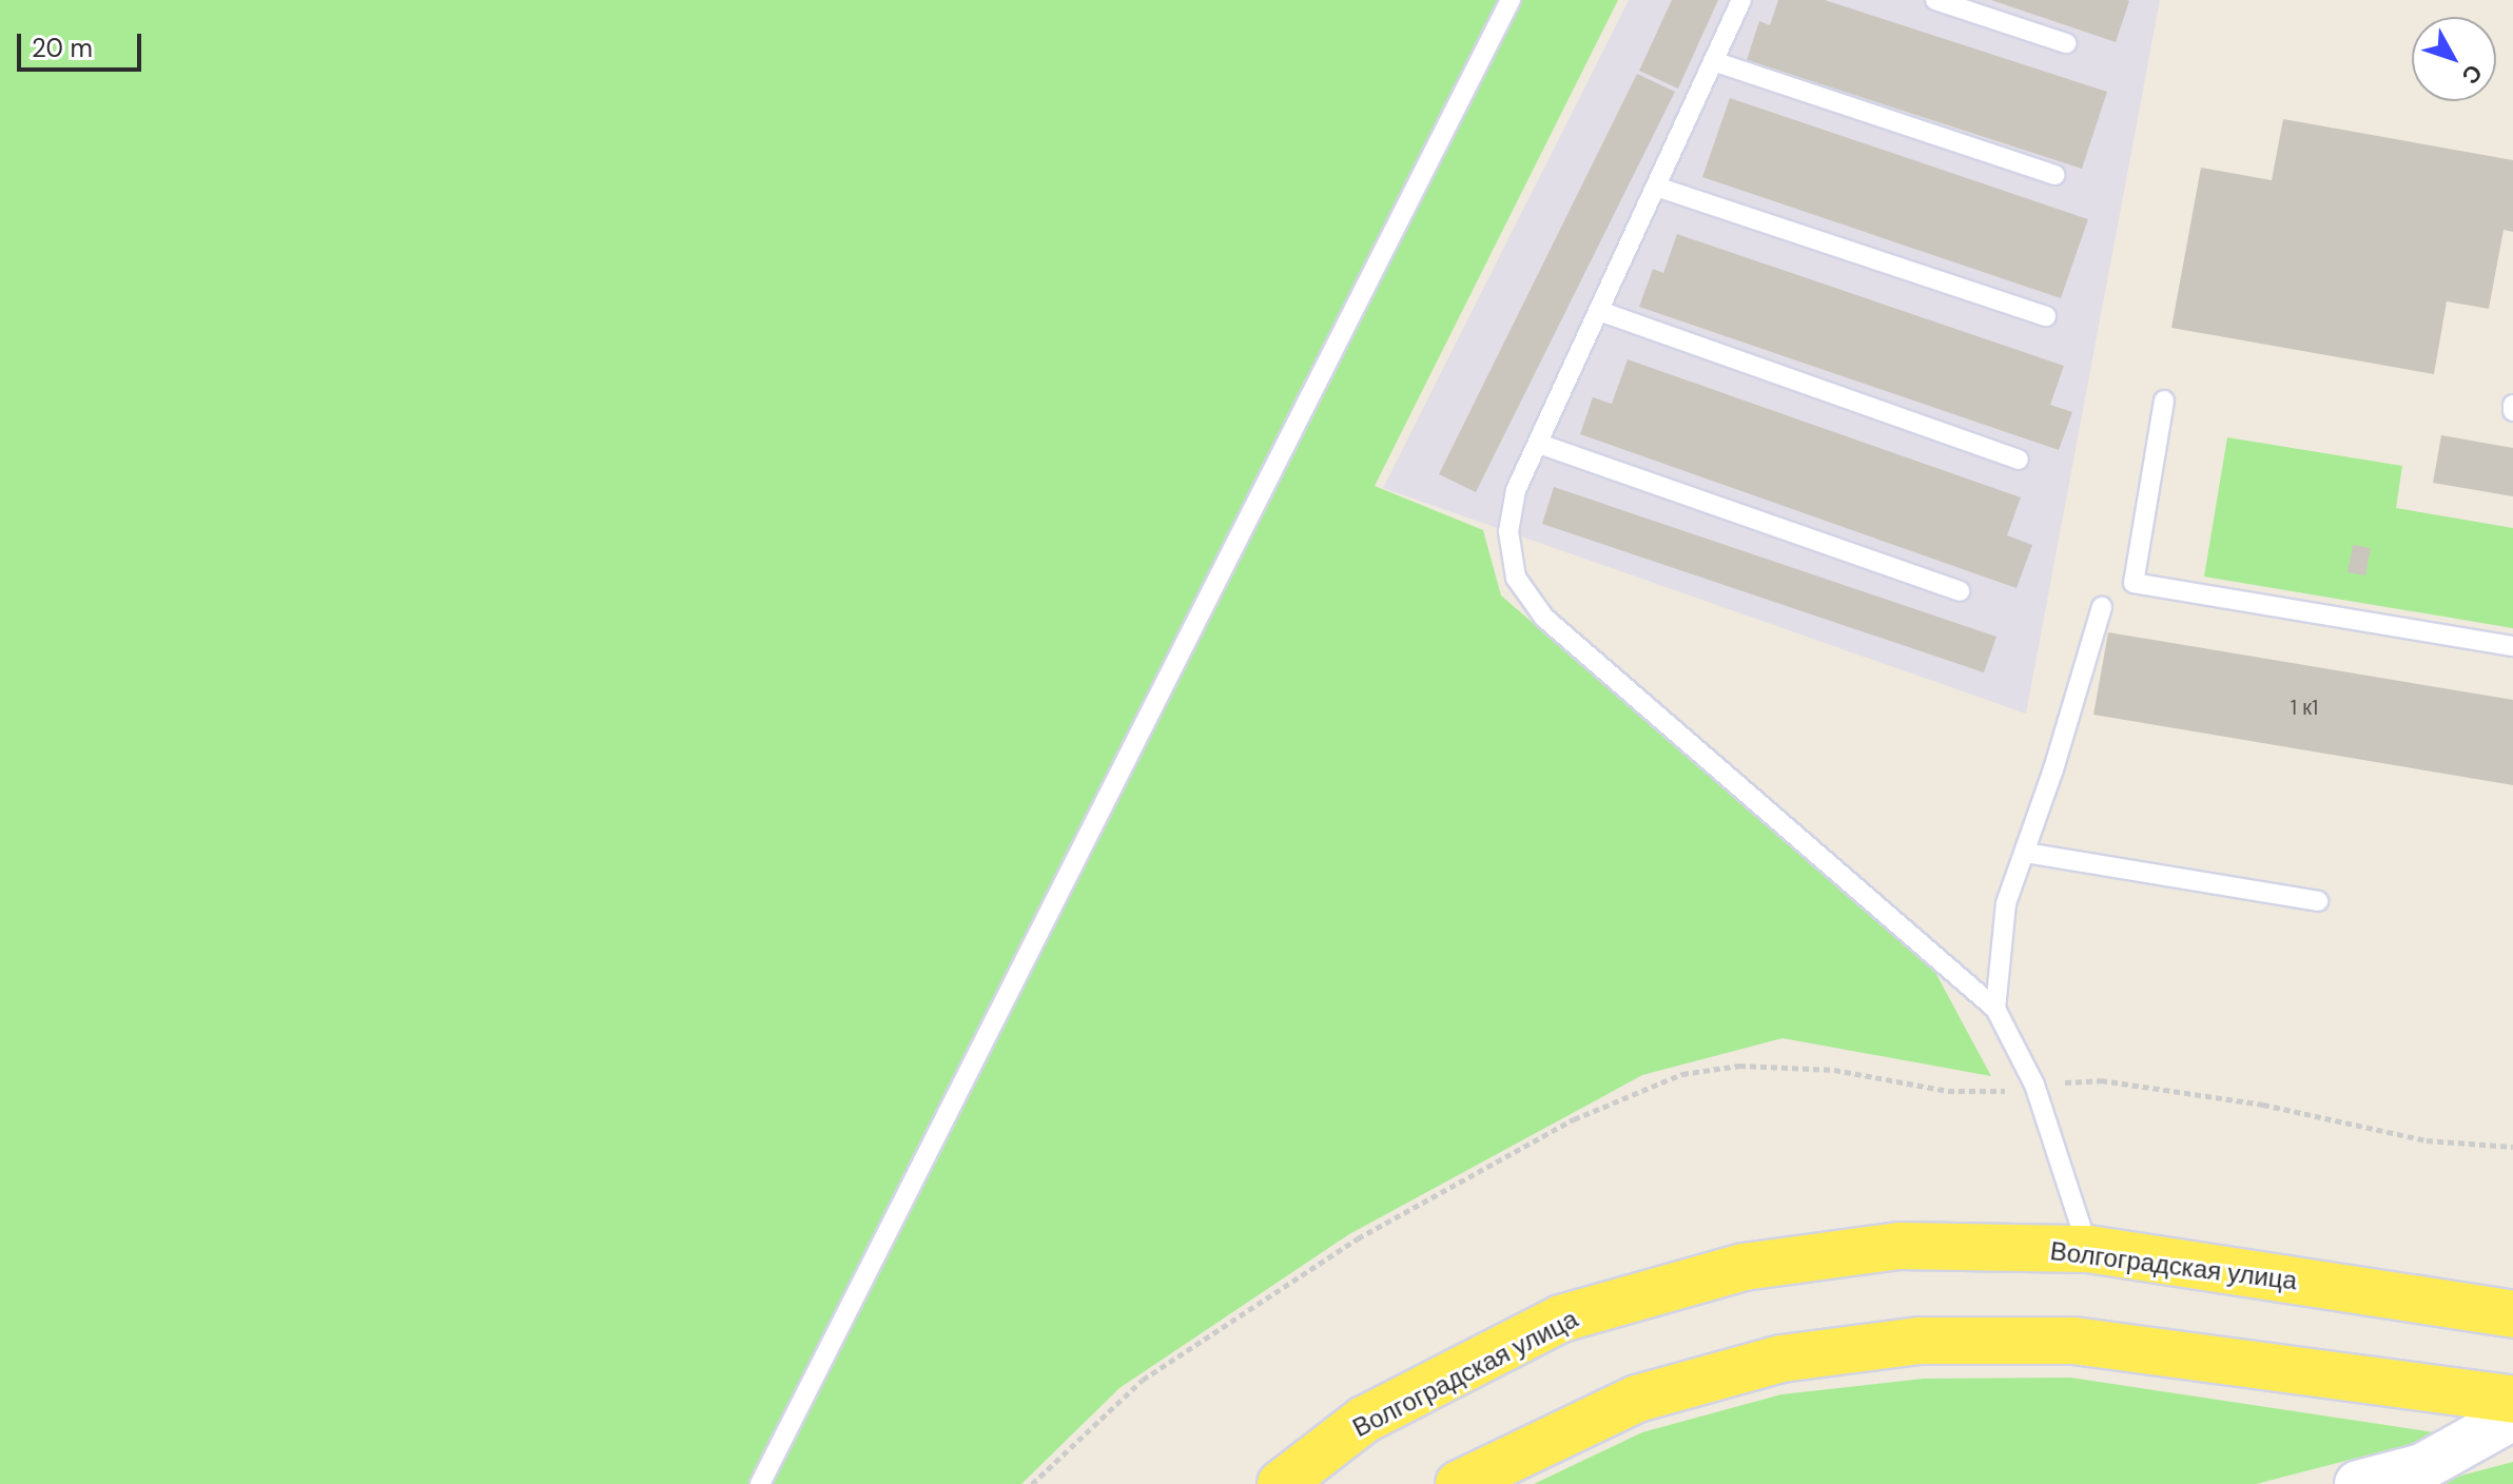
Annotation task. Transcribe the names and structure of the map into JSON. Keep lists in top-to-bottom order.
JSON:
{
  "streets": {
    "main road": ["Волгоградская улица"]
  },
  "house_numbers": ["1 к1"],
  "scale_bar": "20 m",
  "north": "bottom right"
}
